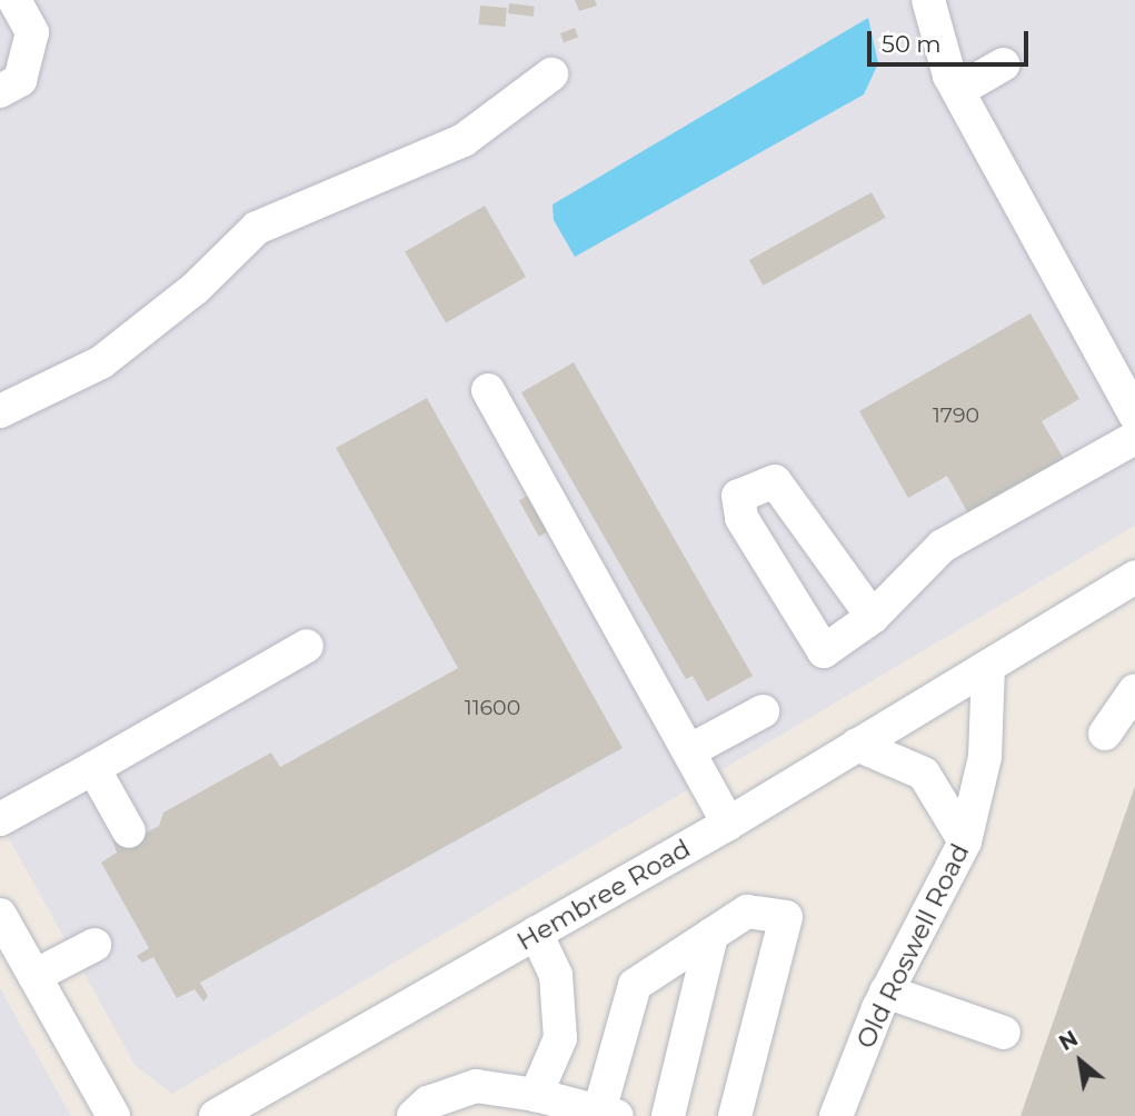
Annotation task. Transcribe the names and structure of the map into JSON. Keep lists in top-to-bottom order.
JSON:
{
  "streets": {
    "street": ["Hembree Road", "Old Roswell Road"]
  },
  "crossings": [
    ["Hembree Road", "Old Roswell Road"]
  ],
  "house_numbers": ["1790", "11600"],
  "scale_bar": "50 m",
  "north": "top left"
}
